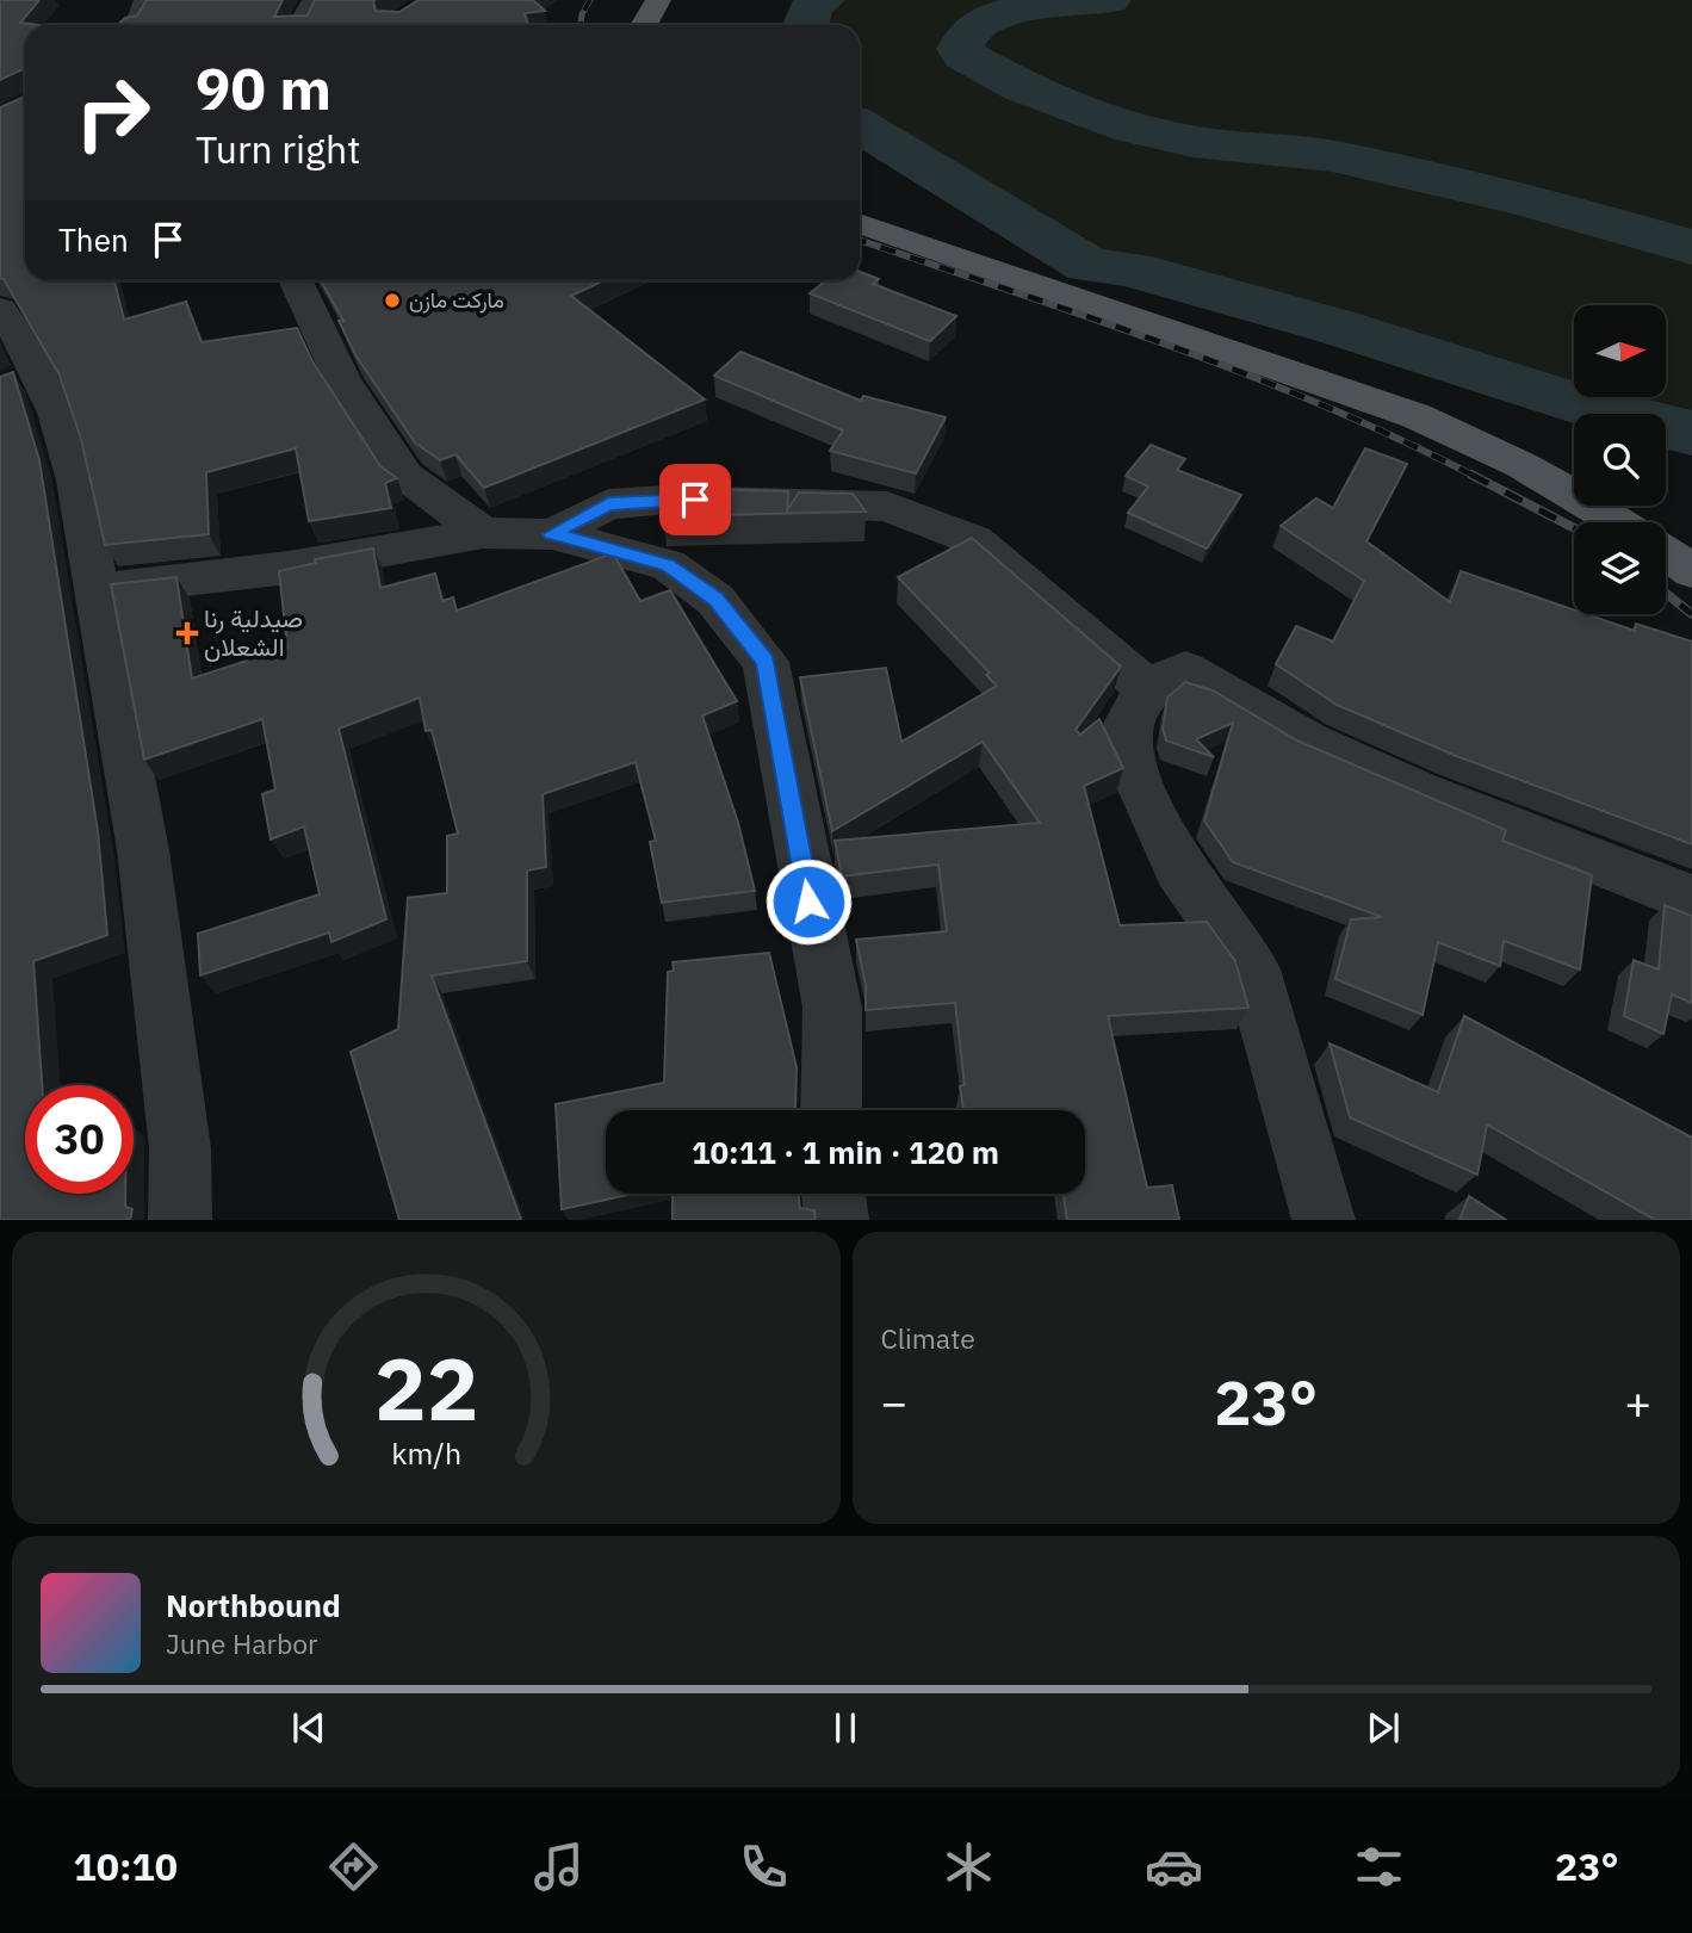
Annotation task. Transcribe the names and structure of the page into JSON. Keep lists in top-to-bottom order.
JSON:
{
  "places": {
    "other": ["ماركت مازن"],
    "health": ["صيدلية رنا الشعلان"]
  },
  "north": "right",
  "page": {
    "turn": ["90 m", "Turn right"],
    "then": "Then",
    "limit": "30",
    "trip": "10:11 · 1 min · 120 m",
    "tile": "Climate",
    "heat": ["−", "23°", "+"],
    "song": ["Northbound", "June Harbor"],
    "tabs": ["10:10", "23°"],
    "gauge": ["22", "km/h"]
  }
}
